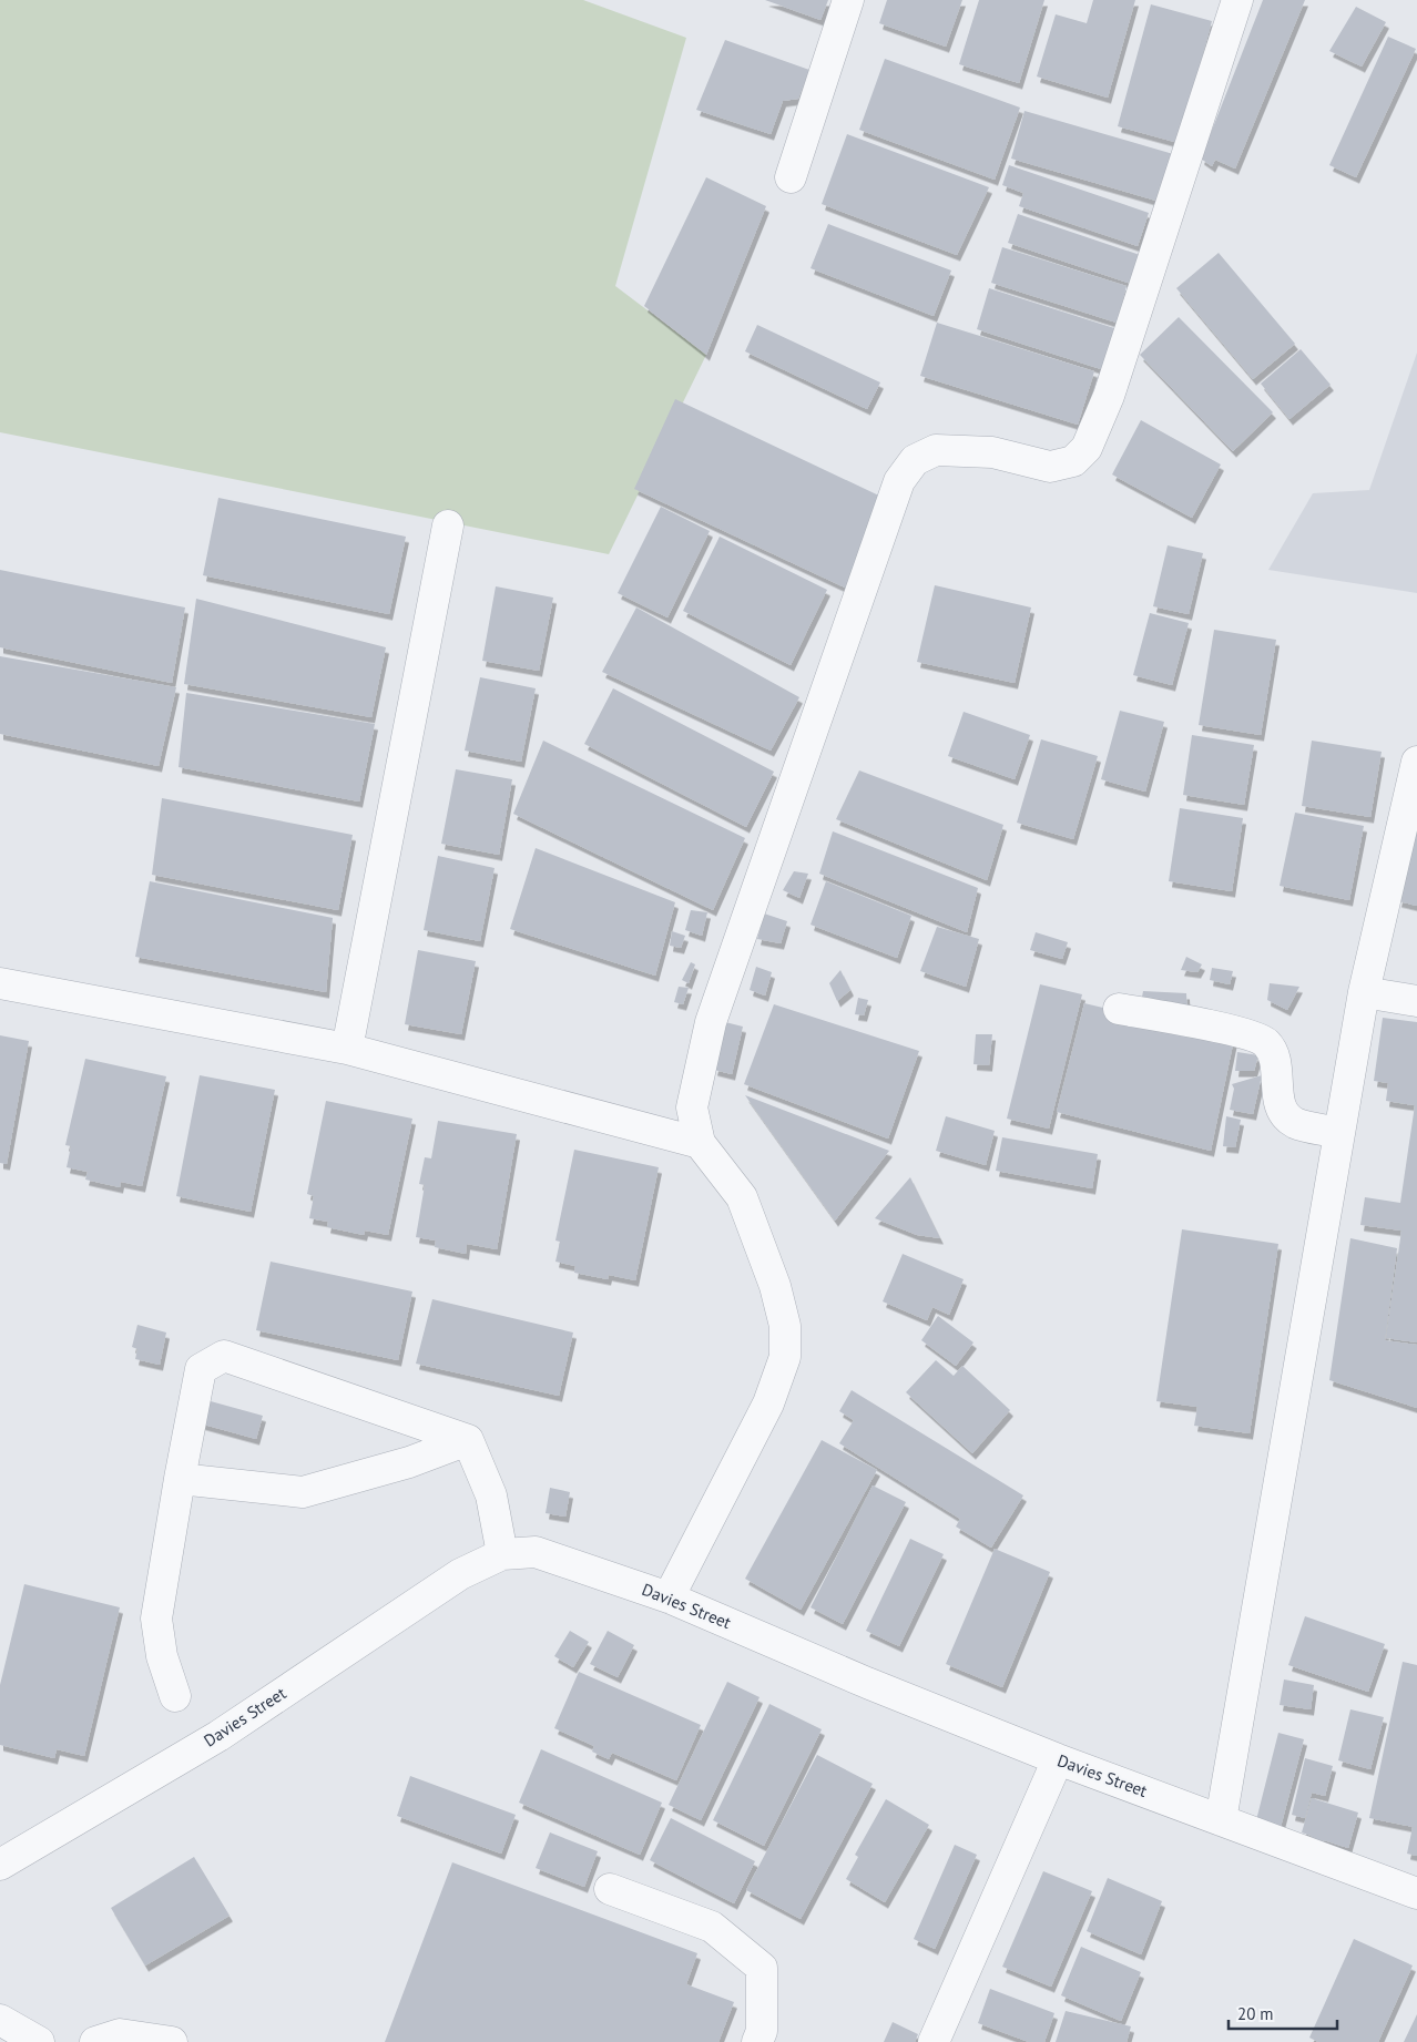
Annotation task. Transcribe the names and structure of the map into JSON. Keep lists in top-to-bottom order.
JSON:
{
  "streets": {
    "street": ["Davies Street"]
  },
  "scale_bar": "20 m"
}
